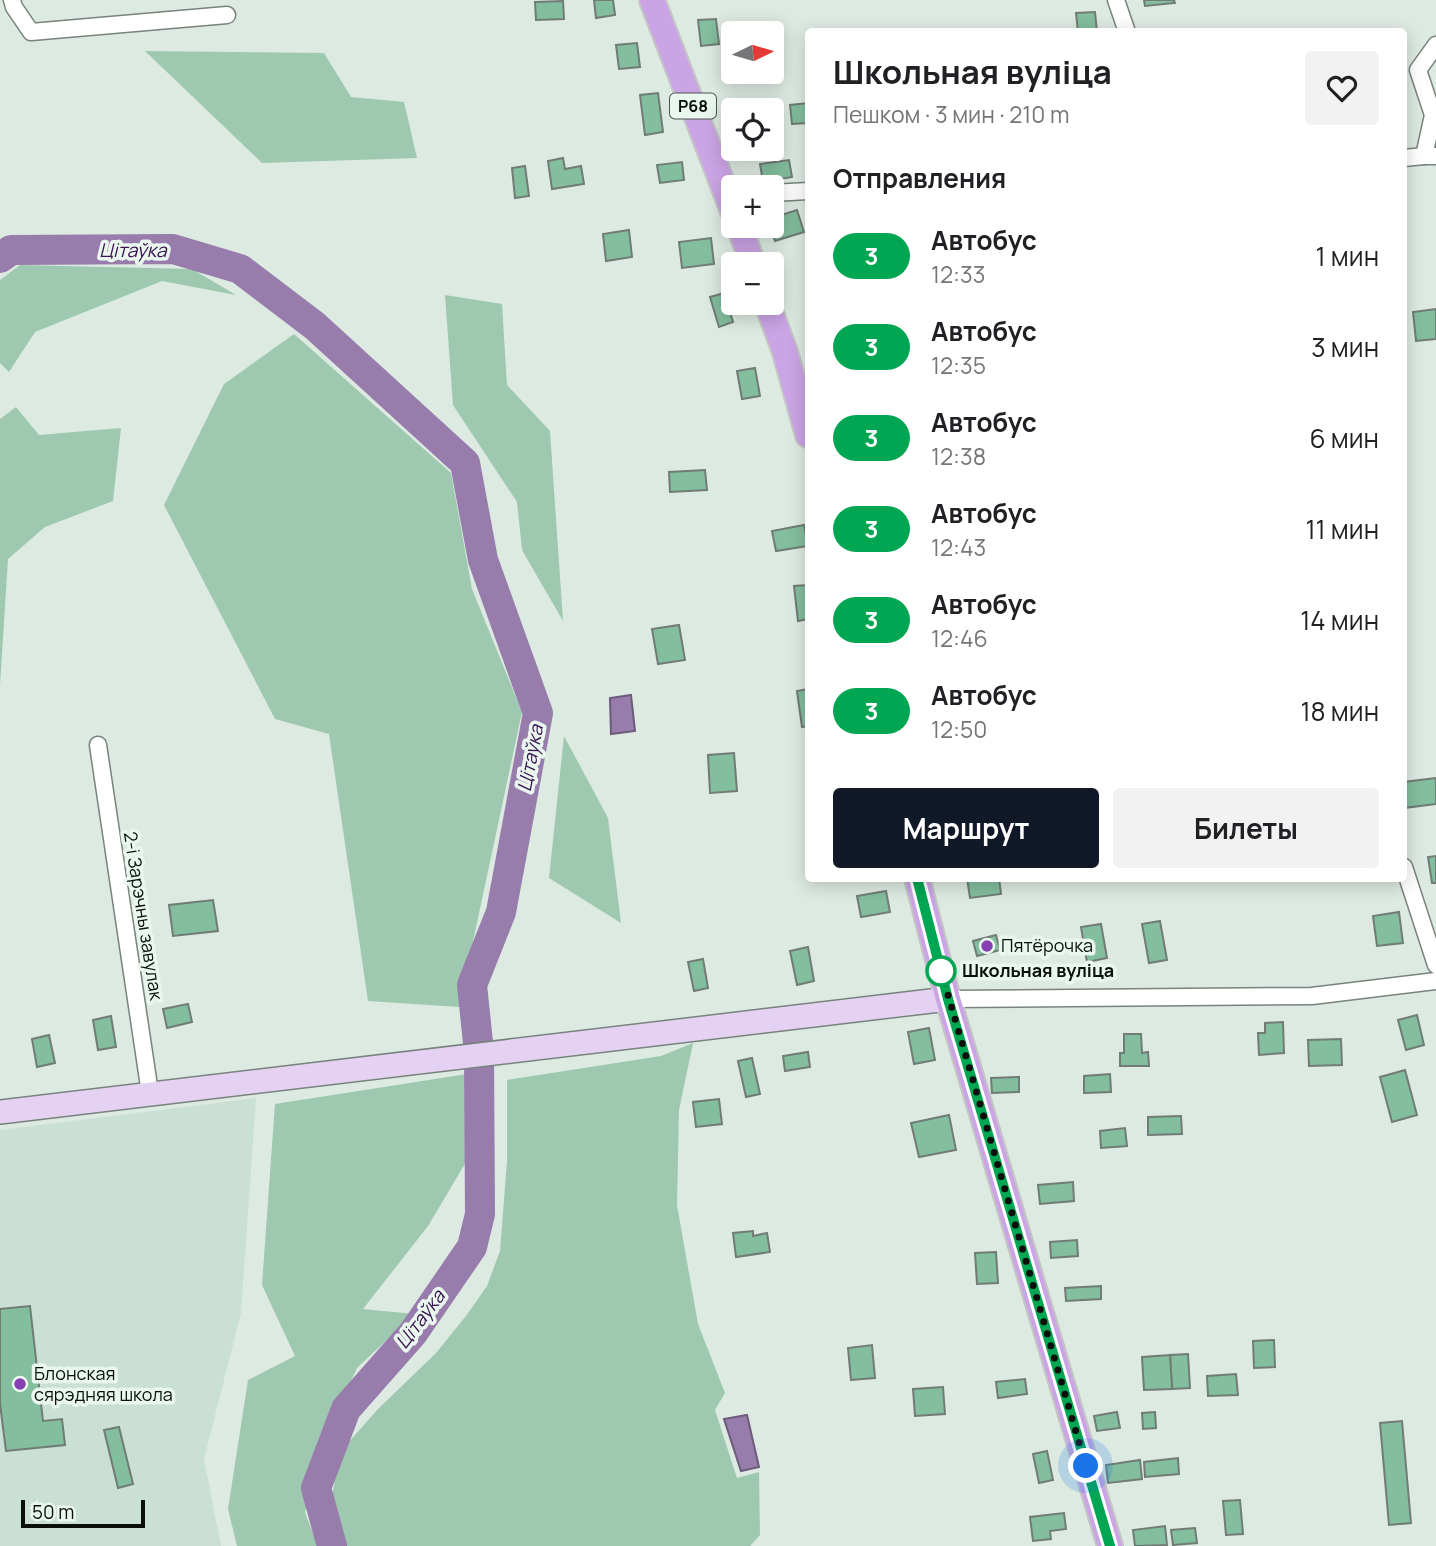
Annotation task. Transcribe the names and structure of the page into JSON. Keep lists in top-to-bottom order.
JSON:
{
  "streets": {
    "main road": ["Р68"],
    "street": ["2-і Зарэчны завулак"]
  },
  "water": ["Цітаўка"],
  "places": ["Пятёрочка", "Школьная вуліца", "Блонская сярэдняя школа"],
  "lines": ["bus line 3"],
  "scale_bar": "50 m",
  "north": "right",
  "page": {
    "map_buttons": ["+", "−"],
    "heading": [
      ["Школьная вуліца", "Пешком · 3 мин · 210 m"],
      "Отправления"
    ],
    "list": [
      {
        "mark": "3",
        "name": "Автобус",
        "note": "12:33",
        "value": "1 мин"
      },
      {
        "mark": "3",
        "name": "Автобус",
        "note": "12:35",
        "value": "3 мин"
      },
      {
        "mark": "3",
        "name": "Автобус",
        "note": "12:38",
        "value": "6 мин"
      },
      {
        "mark": "3",
        "name": "Автобус",
        "note": "12:43",
        "value": "11 мин"
      },
      {
        "mark": "3",
        "name": "Автобус",
        "note": "12:46",
        "value": "14 мин"
      },
      {
        "mark": "3",
        "name": "Автобус",
        "note": "12:50",
        "value": "18 мин"
      }
    ],
    "buttons": ["Маршрут", "Билеты"],
    "scale": "50 m"
  }
}
